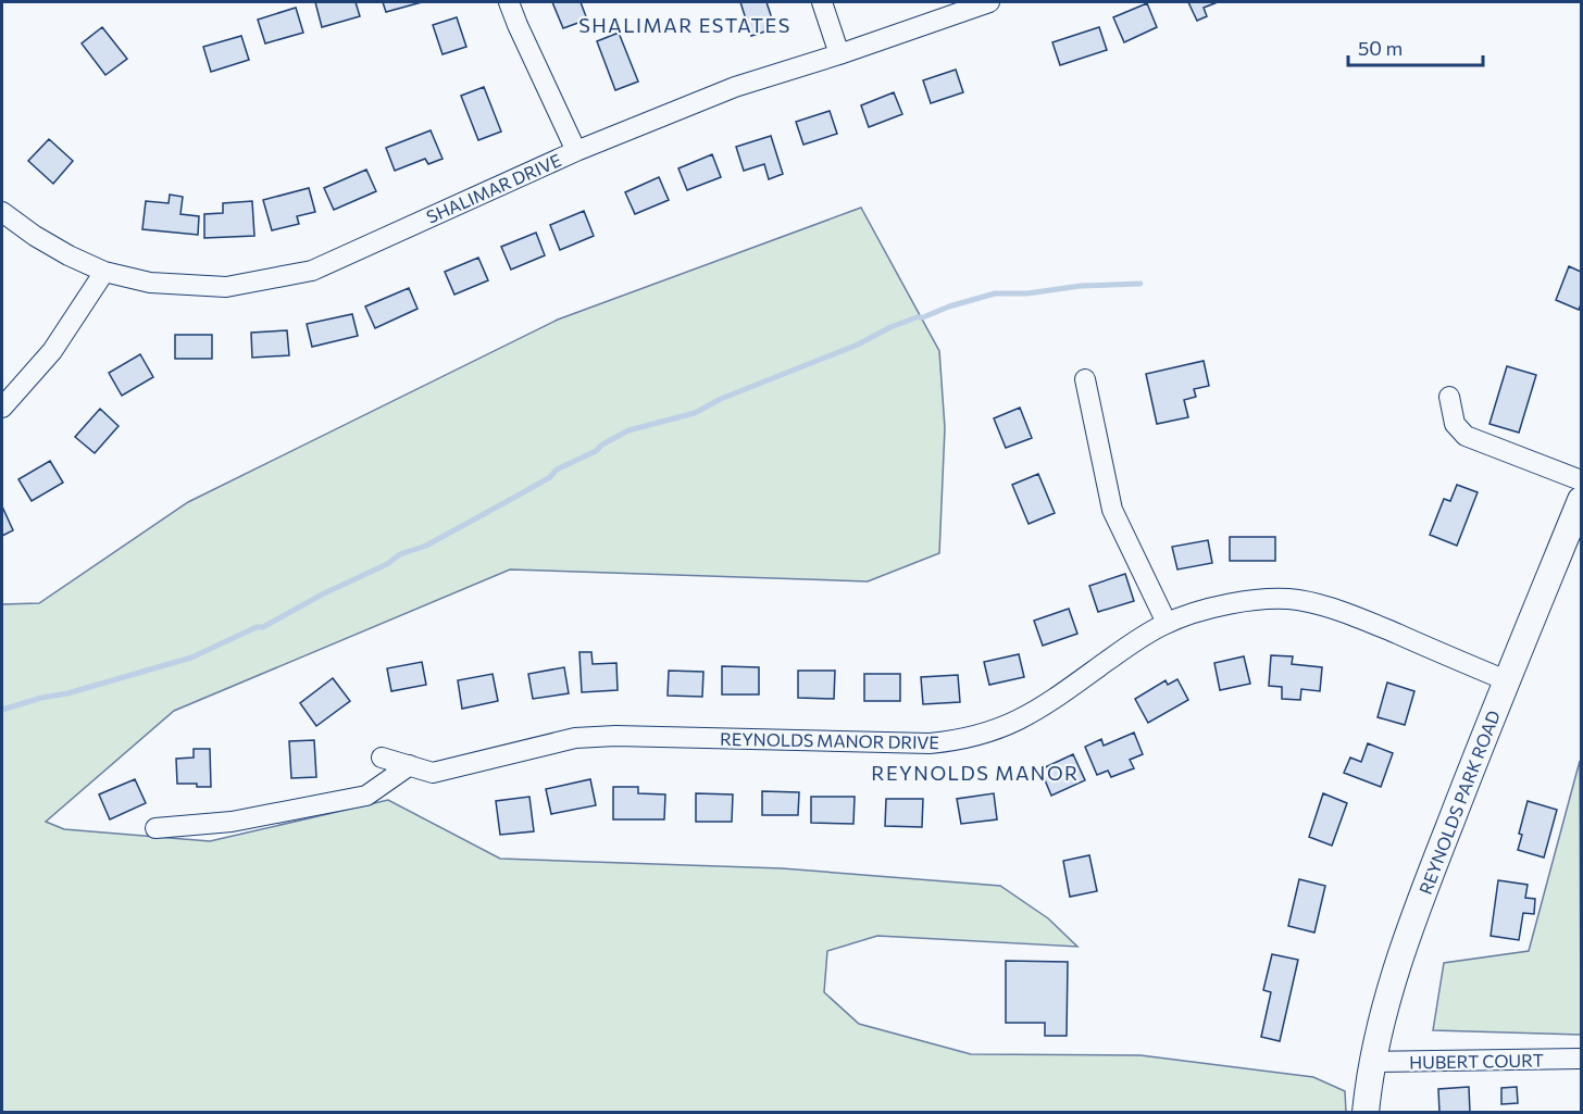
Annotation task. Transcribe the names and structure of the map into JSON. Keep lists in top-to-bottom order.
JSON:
{
  "streets": {
    "main road": ["REYNOLDS PARK ROAD"],
    "street": ["SHALIMAR DRIVE", "REYNOLDS MANOR DRIVE", "HUBERT COURT"]
  },
  "crossings": [
    ["REYNOLDS MANOR DRIVE", "REYNOLDS PARK ROAD"],
    ["REYNOLDS PARK ROAD", "HUBERT COURT"]
  ],
  "districts": ["SHALIMAR ESTATES", "REYNOLDS MANOR"],
  "scale_bar": "50 m"
}
